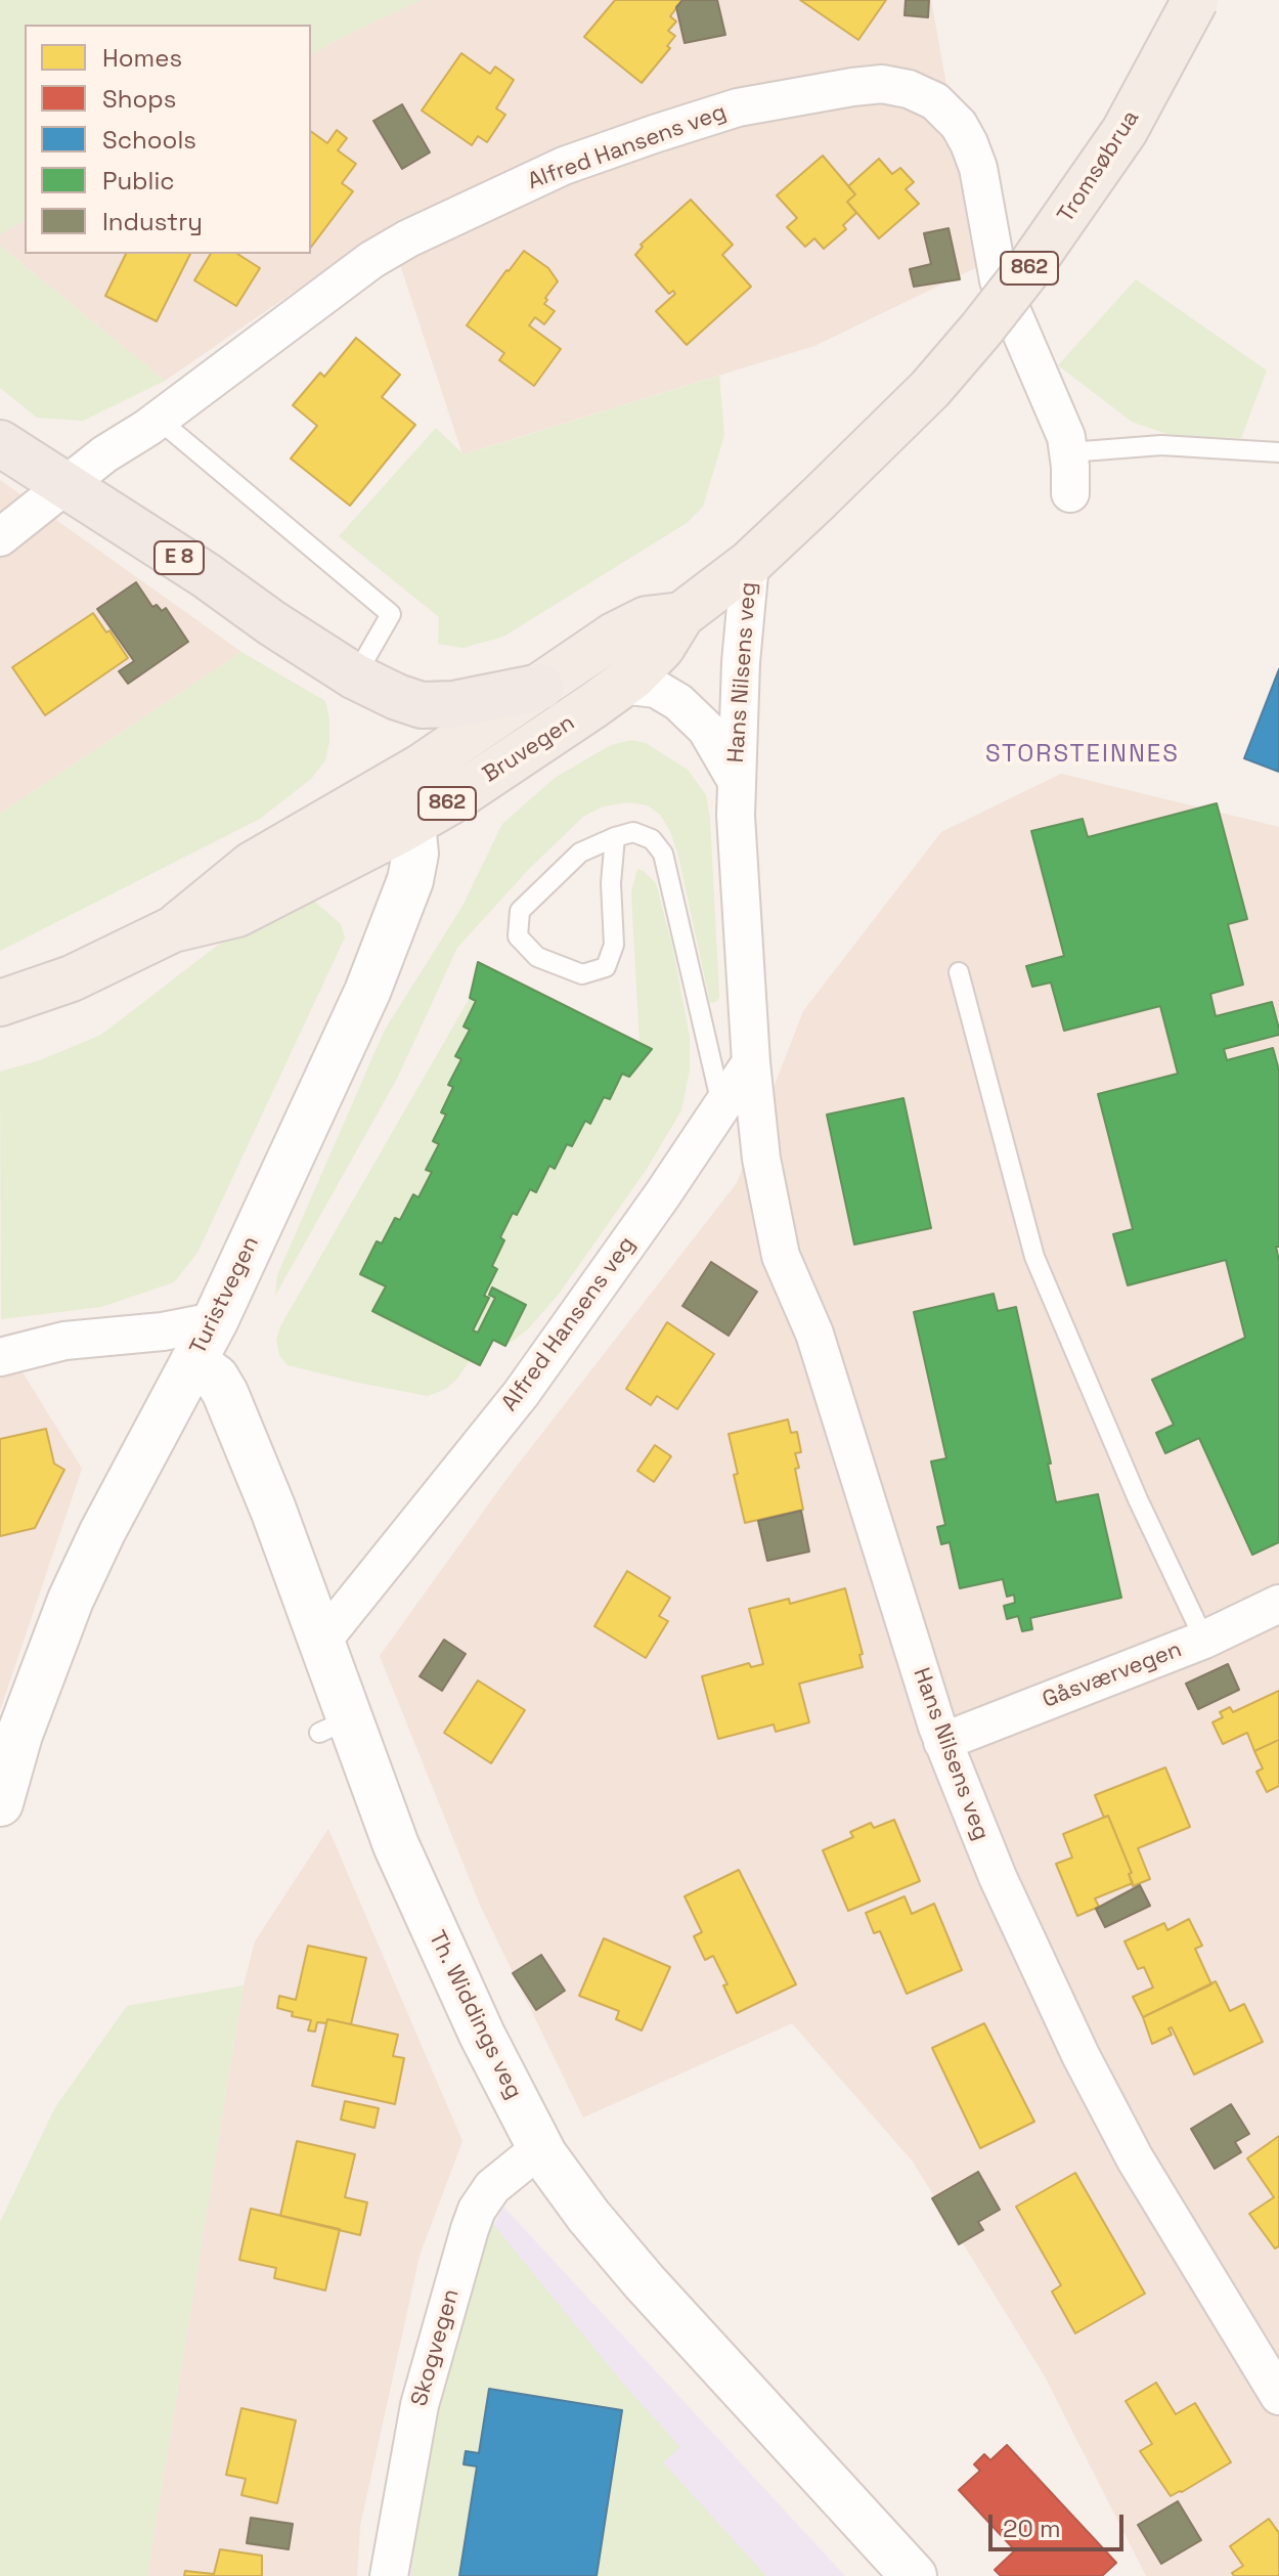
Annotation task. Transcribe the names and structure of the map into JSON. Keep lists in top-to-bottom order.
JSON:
{
  "streets": {
    "highway": ["E 8"],
    "main road": ["Tromsøbrua", "862", "Bruvegen"],
    "street": [
      "Alfred Hansens veg",
      "Hans Nilsens veg",
      "Turistvegen",
      "Gåsværvegen",
      "Th. Widdings veg",
      "Skogvegen"
    ]
  },
  "crossings": [
    ["Alfred Hansens veg", "E 8"],
    ["Alfred Hansens veg", "Hans Nilsens veg"],
    ["Alfred Hansens veg", "Th. Widdings veg"],
    ["Tromsøbrua", "Bruvegen"],
    ["E 8", "Bruvegen"],
    ["Hans Nilsens veg", "Bruvegen"],
    ["Hans Nilsens veg", "Gåsværvegen"],
    ["Bruvegen", "Turistvegen"],
    ["Turistvegen", "Th. Widdings veg"],
    ["Th. Widdings veg", "Skogvegen"]
  ],
  "districts": ["STORSTEINNES"],
  "legend": [
    "Homes",
    "Shops",
    "Schools",
    "Public",
    "Industry"
  ],
  "scale_bar": "20 m"
}
